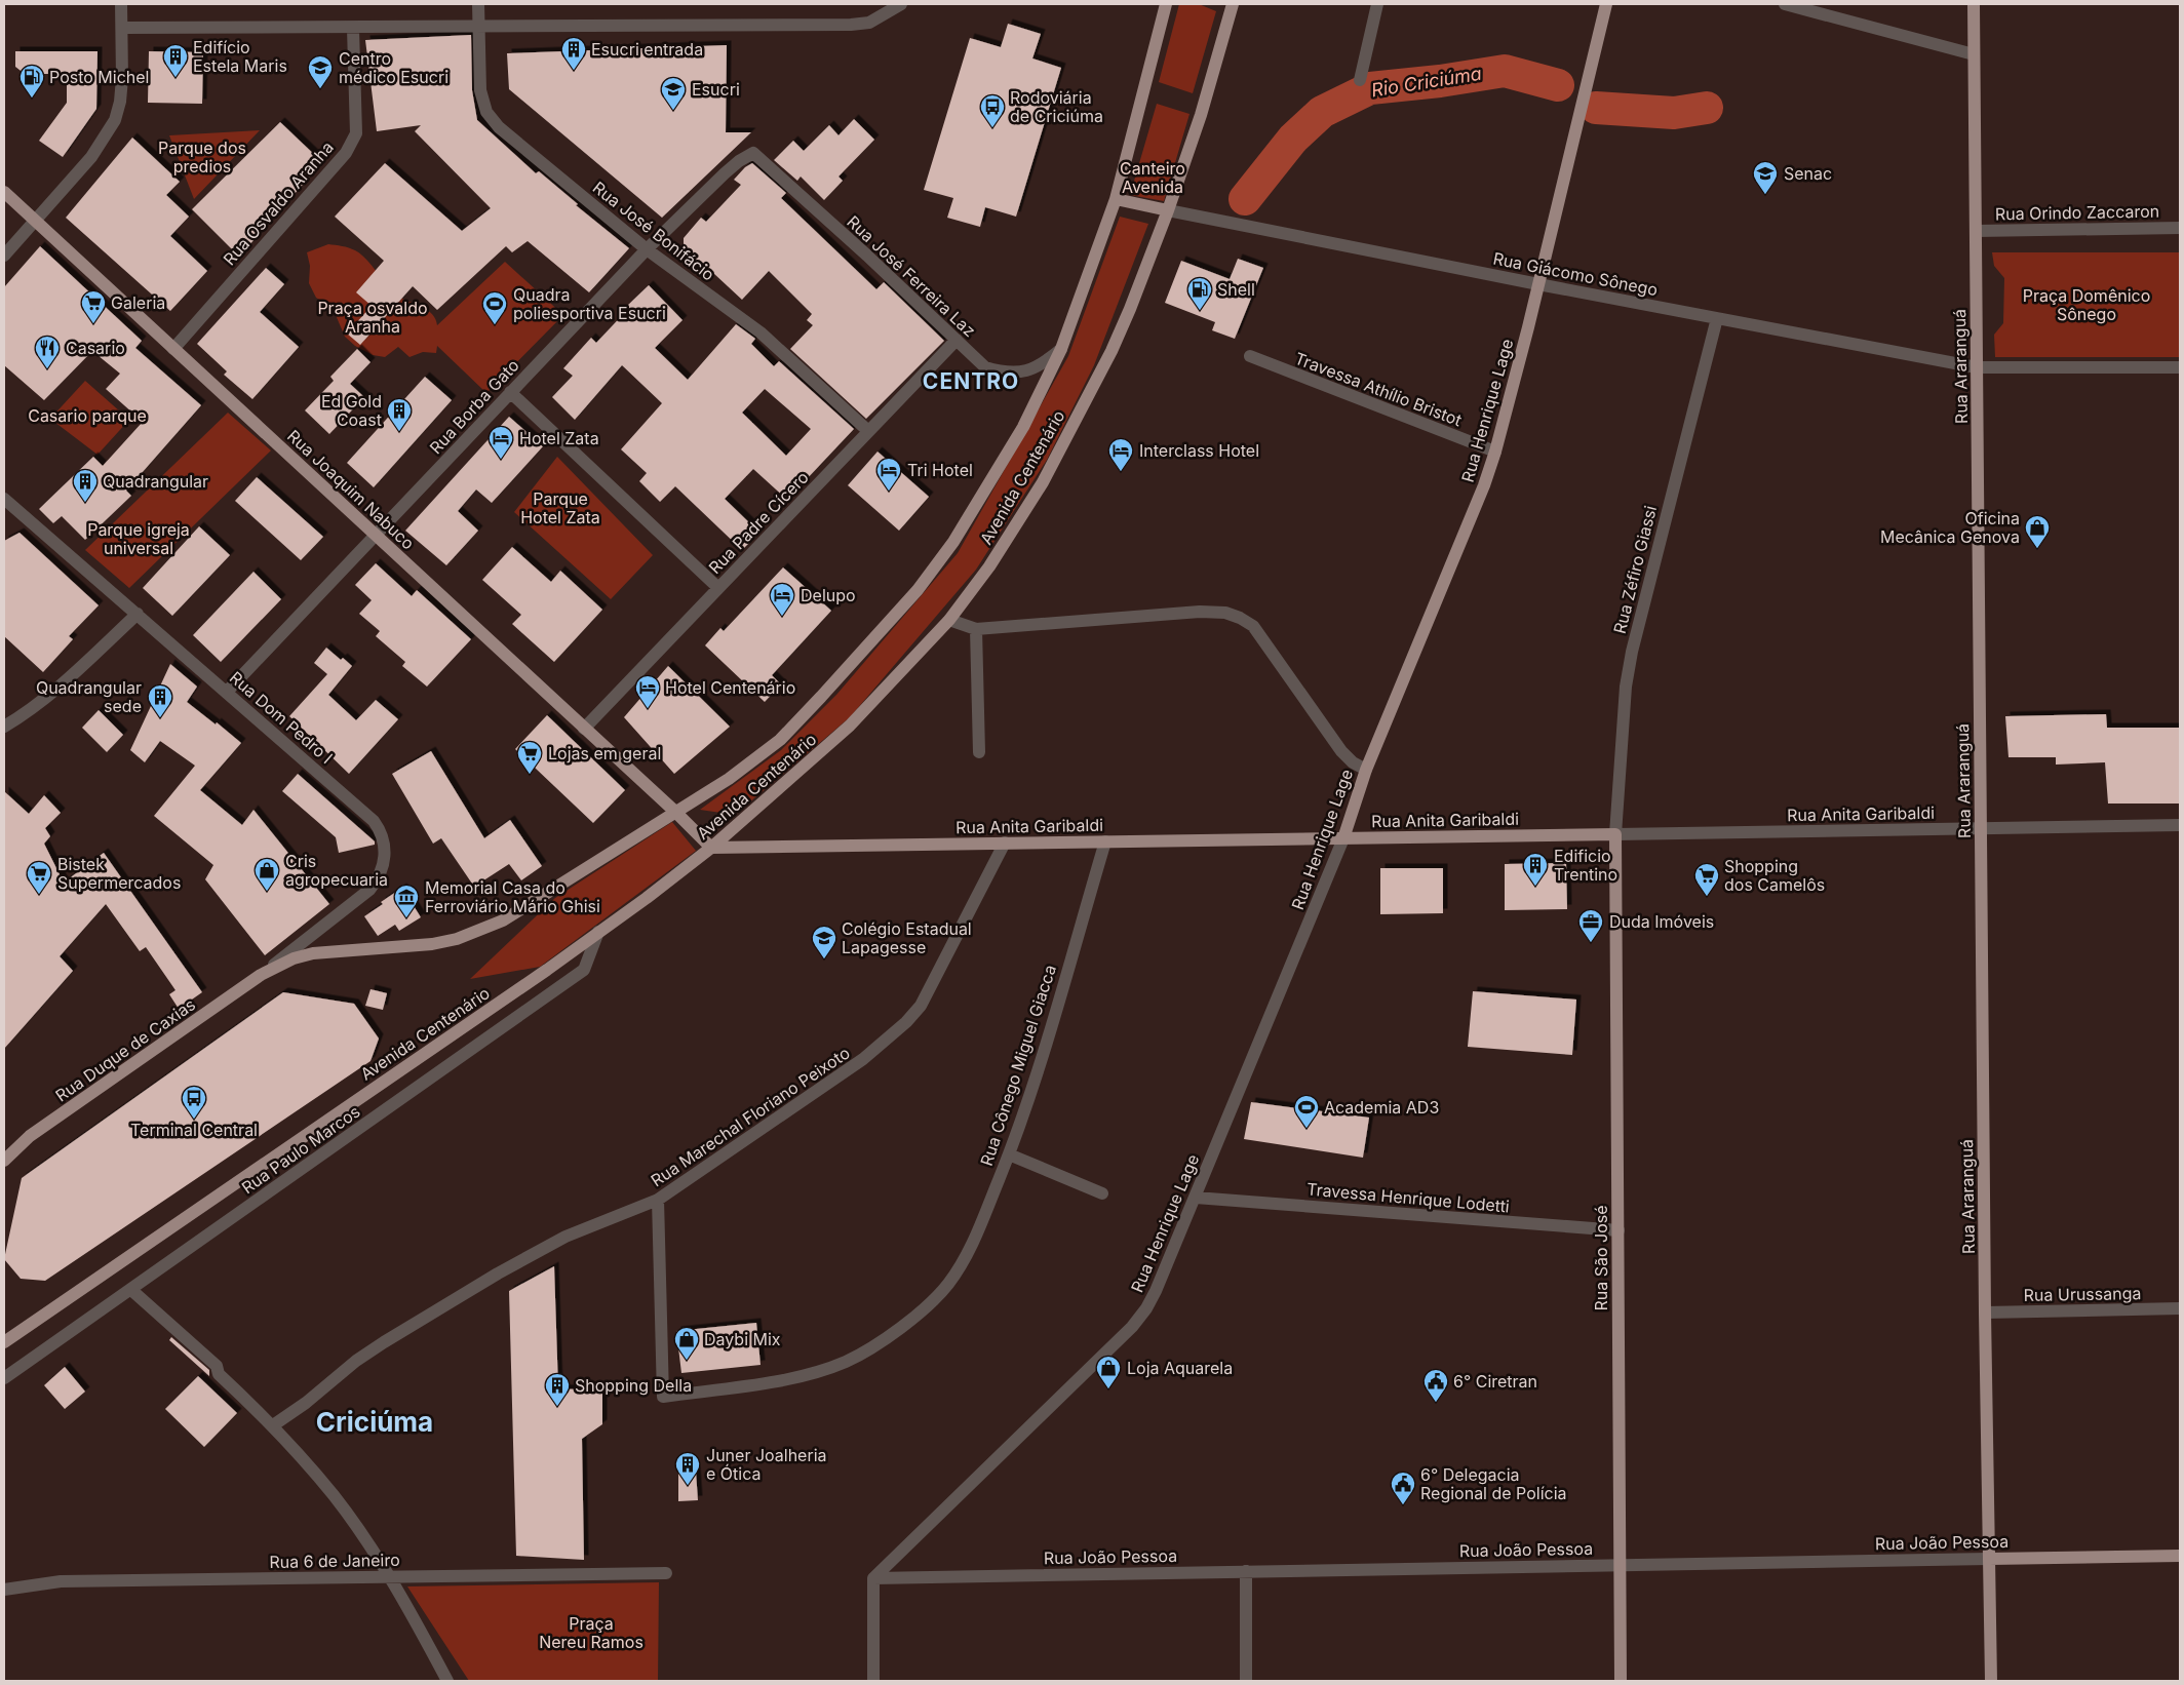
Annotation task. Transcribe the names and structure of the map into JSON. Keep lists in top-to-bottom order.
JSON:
{
  "streets": {
    "main road": [
      "Rua Araranguá",
      "Rua Henrique Lage",
      "Avenida Centenário",
      "Rua Joaquim Nabuco",
      "Rua Anita Garibaldi",
      "Rua Duque de Caxias",
      "Rua São José",
      "Rua João Pessoa"
    ],
    "street": [
      "Rua Osvaldo Aranha",
      "Rua Orindo Zaccaron",
      "Rua José Bonifácio",
      "Rua Giácomo Sônego",
      "Rua José Ferreira Laz",
      "Travessa Athílio Bristot",
      "Rua Borba Gato",
      "Rua Padre Cícero",
      "Rua Zéfiro Giassi",
      "Rua Dom Pedro I",
      "Rua Cônego Miguel Giacca",
      "Rua Marechal Floriano Peixoto",
      "Rua Paulo Marcos",
      "Travessa Henrique Lodetti",
      "Rua Urussanga",
      "Rua 6 de Janeiro"
    ]
  },
  "crossings": [
    ["Rua Osvaldo Aranha", "Rua Joaquim Nabuco"],
    ["Rua Orindo Zaccaron", "Rua Araranguá"],
    ["Rua José Bonifácio", "Rua Borba Gato"],
    ["Rua José Bonifácio", "Rua Padre Cícero"],
    ["Rua Giácomo Sônego", "Rua Araranguá"],
    ["Rua Giácomo Sônego", "Rua Henrique Lage"],
    ["Rua Giácomo Sônego", "Avenida Centenário"],
    ["Rua Giácomo Sônego", "Rua Zéfiro Giassi"],
    ["Rua José Ferreira Laz", "Rua Borba Gato"],
    ["Rua José Ferreira Laz", "Avenida Centenário"],
    ["Rua José Ferreira Laz", "Rua Padre Cícero"],
    ["Rua Araranguá", "Rua Anita Garibaldi"],
    ["Rua Araranguá", "Rua Urussanga"],
    ["Rua Araranguá", "Rua João Pessoa"],
    ["Travessa Athílio Bristot", "Rua Henrique Lage"],
    ["Rua Borba Gato", "Rua Joaquim Nabuco"],
    ["Rua Borba Gato", "Rua Dom Pedro I"],
    ["Rua Henrique Lage", "Rua Anita Garibaldi"],
    ["Rua Henrique Lage", "Travessa Henrique Lodetti"],
    ["Rua Henrique Lage", "Rua João Pessoa"],
    ["Avenida Centenário", "Rua Joaquim Nabuco"],
    ["Avenida Centenário", "Rua Dom Pedro I"],
    ["Avenida Centenário", "Rua Anita Garibaldi"],
    ["Avenida Centenário", "Rua Duque de Caxias"],
    ["Avenida Centenário", "Rua Paulo Marcos"],
    ["Rua Joaquim Nabuco", "Rua Padre Cícero"],
    ["Rua Joaquim Nabuco", "Rua Anita Garibaldi"],
    ["Rua Zéfiro Giassi", "Rua Anita Garibaldi"],
    ["Rua Zéfiro Giassi", "Rua São José"],
    ["Rua Dom Pedro I", "Rua Duque de Caxias"],
    ["Rua Anita Garibaldi", "Rua Cônego Miguel Giacca"],
    ["Rua Anita Garibaldi", "Rua Marechal Floriano Peixoto"],
    ["Rua Anita Garibaldi", "Rua São José"],
    ["Rua Cônego Miguel Giacca", "Rua Marechal Floriano Peixoto"],
    ["Travessa Henrique Lodetti", "Rua São José"],
    ["Rua São José", "Rua João Pessoa"]
  ],
  "districts": ["CENTRO", "Criciúma"],
  "water": ["Rio Criciúma"],
  "parks": [
    "Parque dos predios",
    "Canteiro Avenida",
    "Praça Domênico Sônego",
    "Praça osvaldo Aranha",
    "Casario parque",
    "Parque Hotel Zata",
    "Parque igreja universal",
    "Praça Nereu Ramos"
  ],
  "places": {
    "building": [
      "Esucri entrada",
      "Edifício Estela Maris",
      "Ed Gold Coast",
      "Quadrangular",
      "Quadrangular sede",
      "Edificio Trentino",
      "Shopping Della",
      "Juner Joalheria e Ótica"
    ],
    "school or university": [
      "Centro médico Esucri",
      "Esucri",
      "Senac",
      "Colégio Estadual Lapagesse"
    ],
    "fuel station": ["Posto Michel", "Shell"],
    "bus stop": ["Rodoviária de Criciúma", "Terminal Central"],
    "supermarket": [
      "Galeria",
      "Lojas em geral",
      "Bistek Supermercados",
      "Shopping dos Camelôs"
    ],
    "sports": ["Quadra poliesportiva Esucri", "Academia AD3"],
    "restaurant": ["Casario"],
    "hotel": [
      "Hotel Zata",
      "Interclass Hotel",
      "Tri Hotel",
      "Delupo",
      "Hotel Centenário"
    ],
    "shop": [
      "Oficina Mecânica Genova",
      "Cris agropecuaria",
      "Daybi Mix",
      "Loja Aquarela"
    ],
    "museum": ["Memorial Casa do Ferroviário Mário Ghisi"],
    "office": ["Duda Imóveis"],
    "public building": ["6° Ciretran", "6° Delegacia Regional de Polícia"]
  }
}
